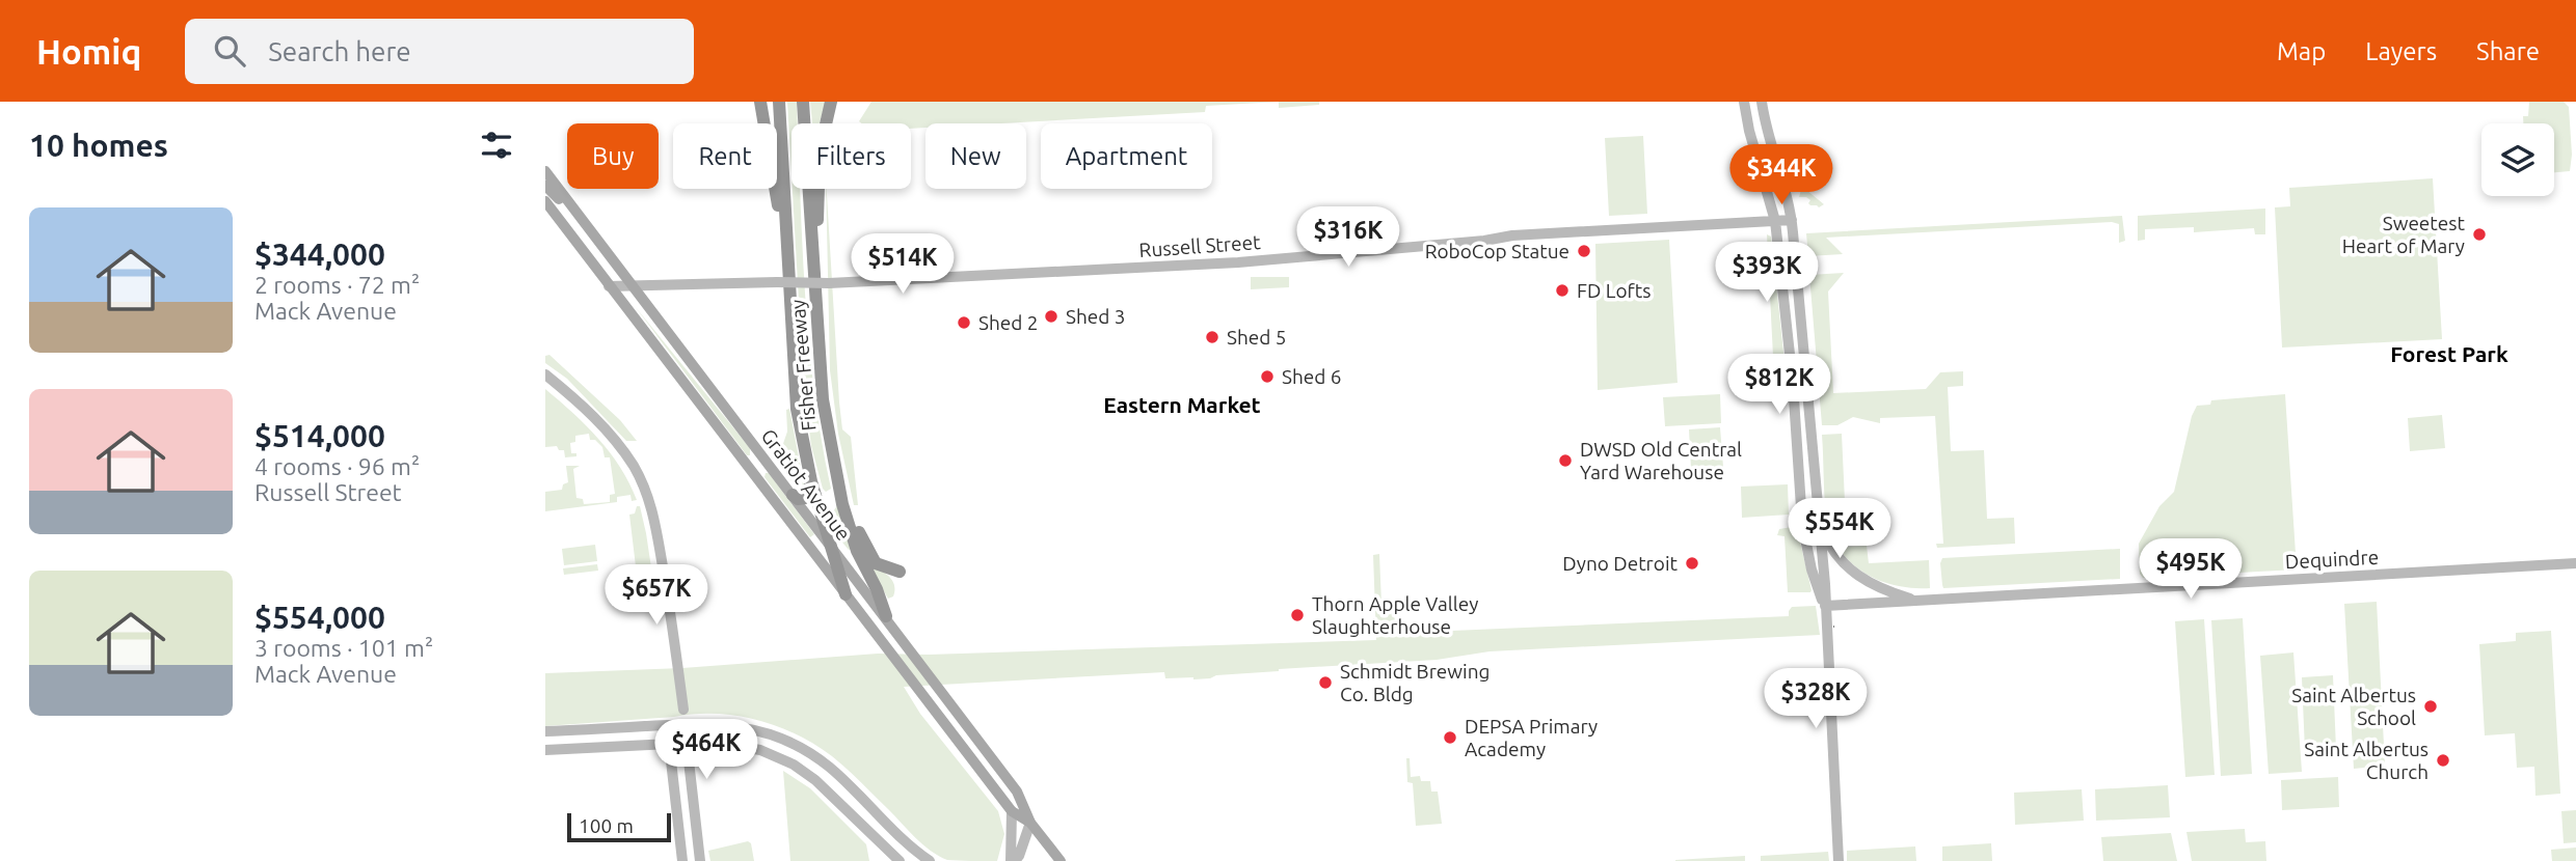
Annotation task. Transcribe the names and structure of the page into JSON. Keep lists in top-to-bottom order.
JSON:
{
  "streets": {
    "highway": ["Fisher Freeway"],
    "main road": ["Gratiot Avenue"],
    "street": ["Russell Street", "Dequindre"]
  },
  "crossings": [
    ["Russell Street", "Gratiot Avenue"],
    ["Fisher Freeway", "Gratiot Avenue"]
  ],
  "districts": ["Forest Park", "Eastern Market"],
  "places": [
    "Sweetest Heart of Mary",
    "RoboCop Statue",
    "FD Lofts",
    "Shed 3",
    "Shed 2",
    "Shed 5",
    "Shed 6",
    "DWSD Old Central Yard Warehouse",
    "Dyno Detroit",
    "Thorn Apple Valley Slaughterhouse",
    "Schmidt Brewing Co. Bldg",
    "Saint Albertus School",
    "DEPSA Primary Academy",
    "Saint Albertus Church"
  ],
  "scale_bar": "100 m",
  "page": {
    "header": "Homiq",
    "search": "Search here",
    "nav": ["Map", "Layers", "Share"],
    "heading": "10 homes",
    "chip": [
      "Buy",
      "Rent",
      "Filters",
      "New",
      "Apartment"
    ],
    "price": [
      "$344K",
      "$316K",
      "$514K",
      "$393K",
      "$812K",
      "$554K",
      "$495K",
      "$657K",
      "$328K",
      "$464K"
    ],
    "list": [
      {
        "name": "$344,000",
        "note": "2 rooms · 72 m² · Mack Avenue"
      },
      {
        "name": "$514,000",
        "note": "4 rooms · 96 m² · Russell Street"
      },
      {
        "name": "$554,000",
        "note": "3 rooms · 101 m² · Mack Avenue"
      }
    ],
    "scale": "100 m"
  }
}
